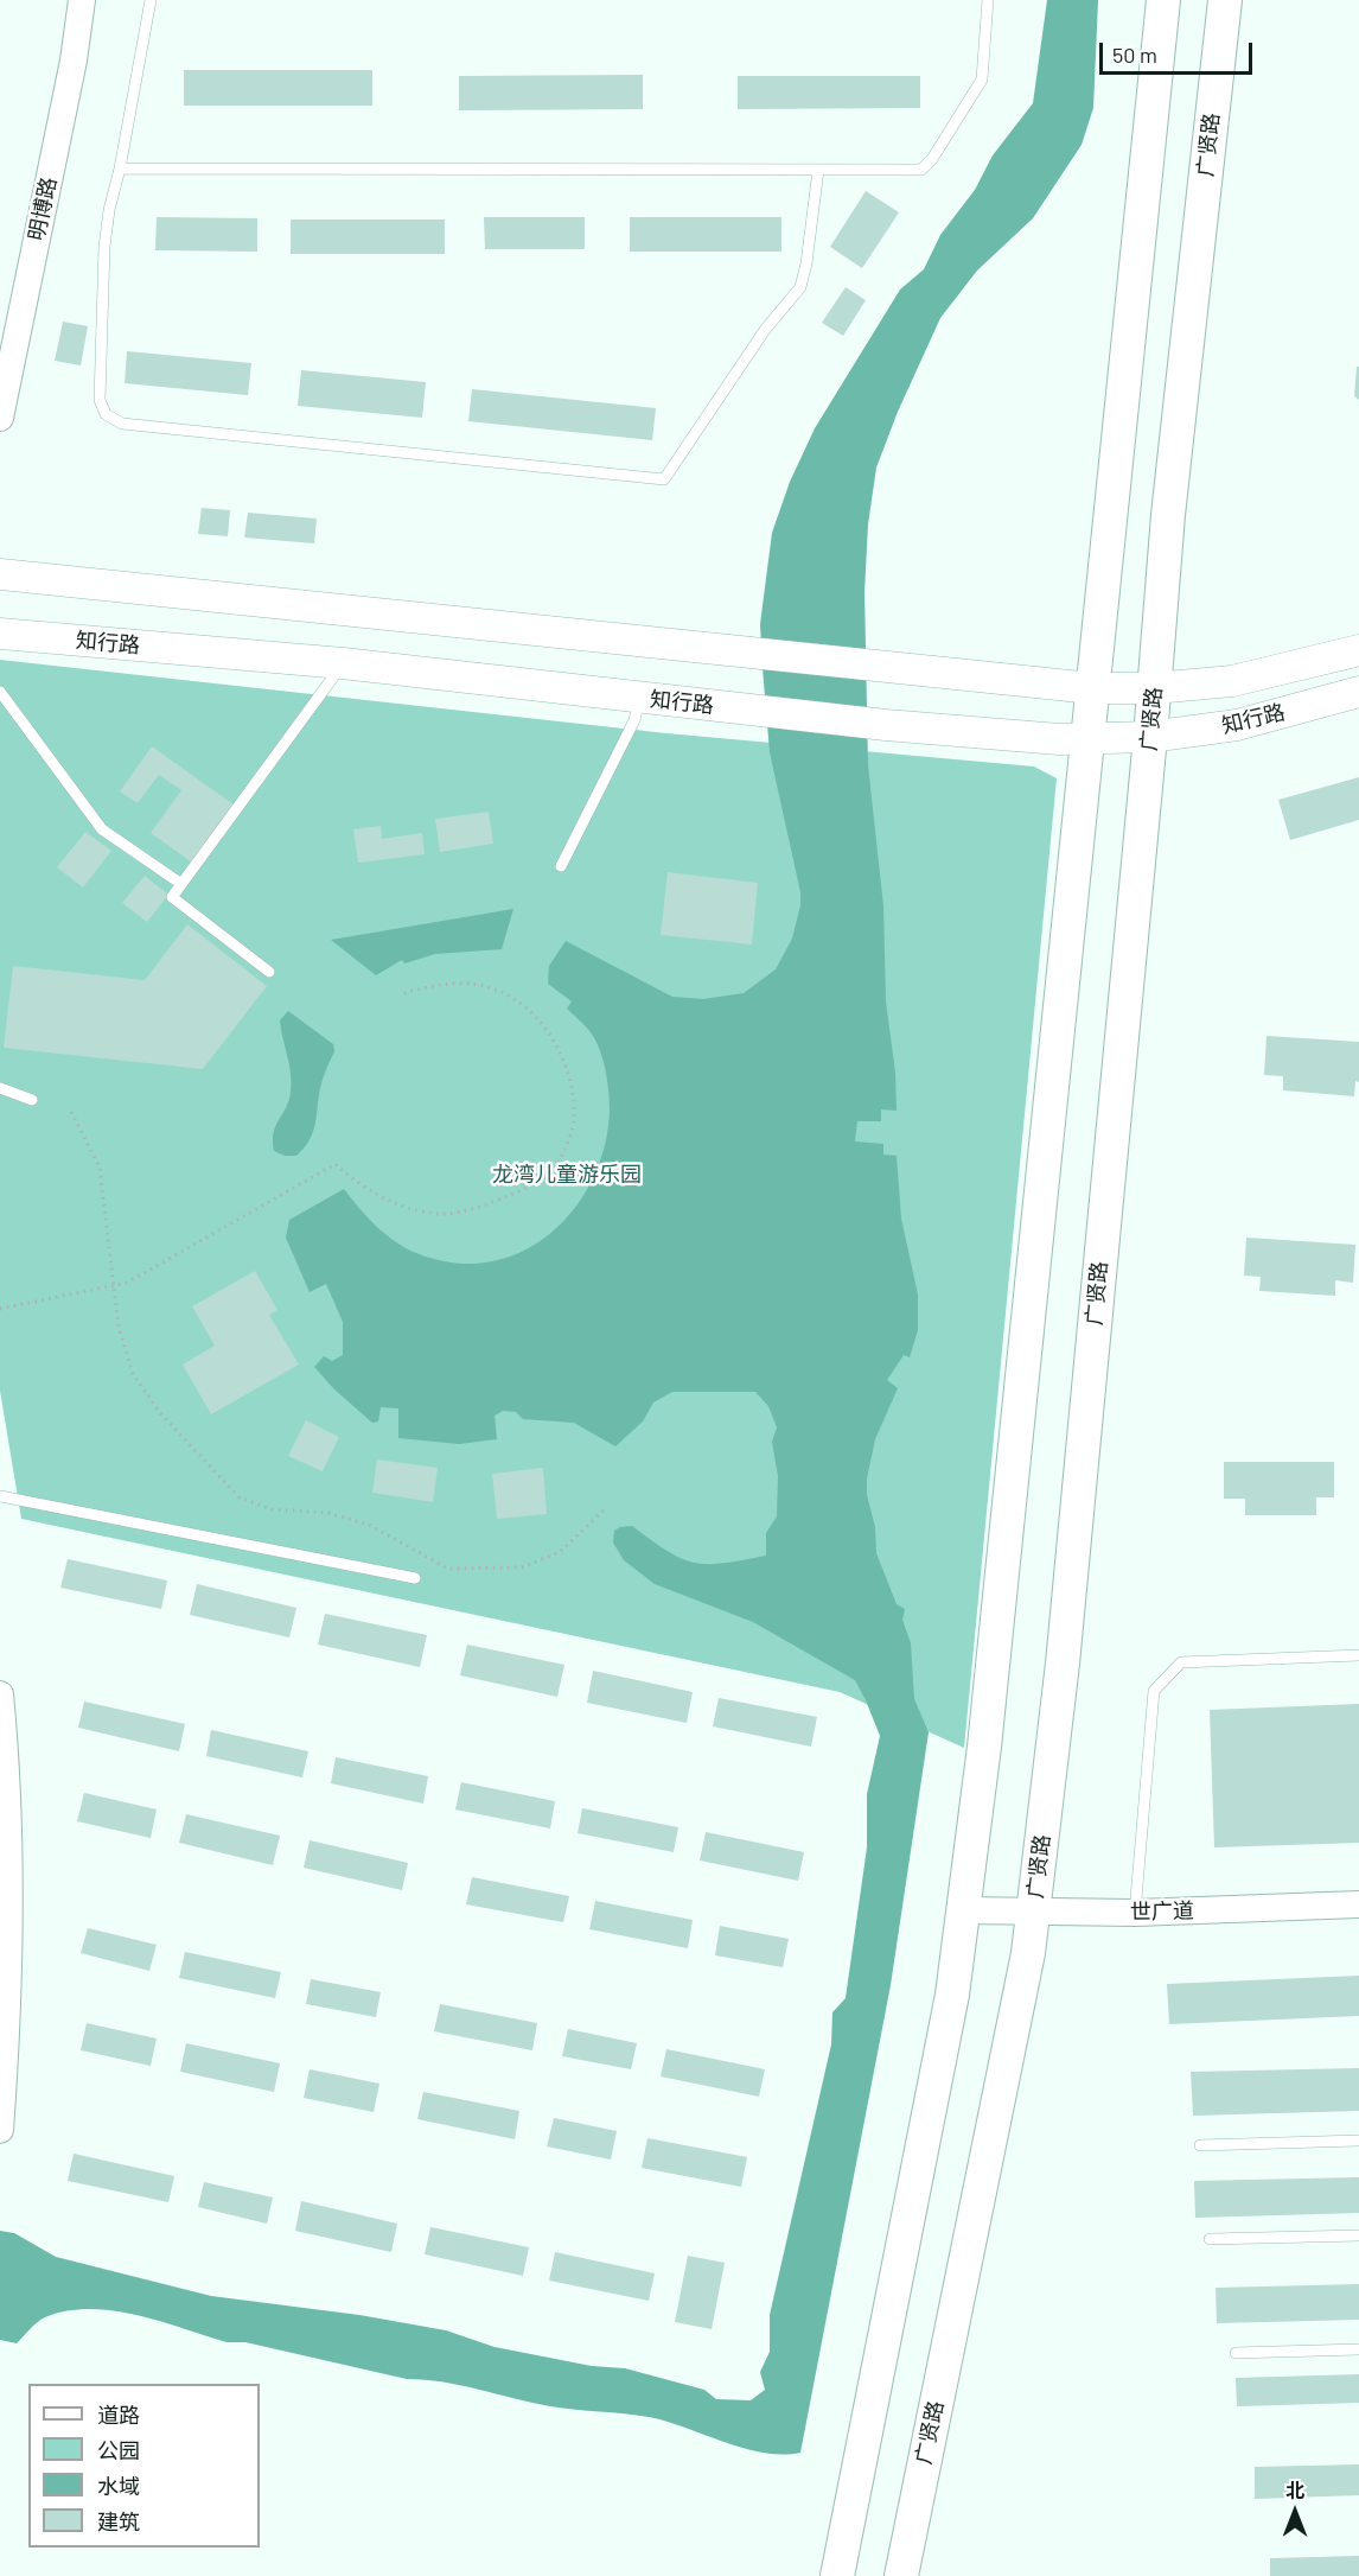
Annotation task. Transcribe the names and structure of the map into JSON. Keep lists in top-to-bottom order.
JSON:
{
  "streets": {
    "main road": ["广贤路", "知行路"],
    "street": ["明博路", "世广道"]
  },
  "crossings": [
    ["广贤路", "知行路"],
    ["广贤路", "世广道"]
  ],
  "parks": ["龙湾儿童游乐园"],
  "legend": [
    "道路",
    "公园",
    "水域",
    "建筑"
  ],
  "scale_bar": "50 m",
  "north": "top"
}
